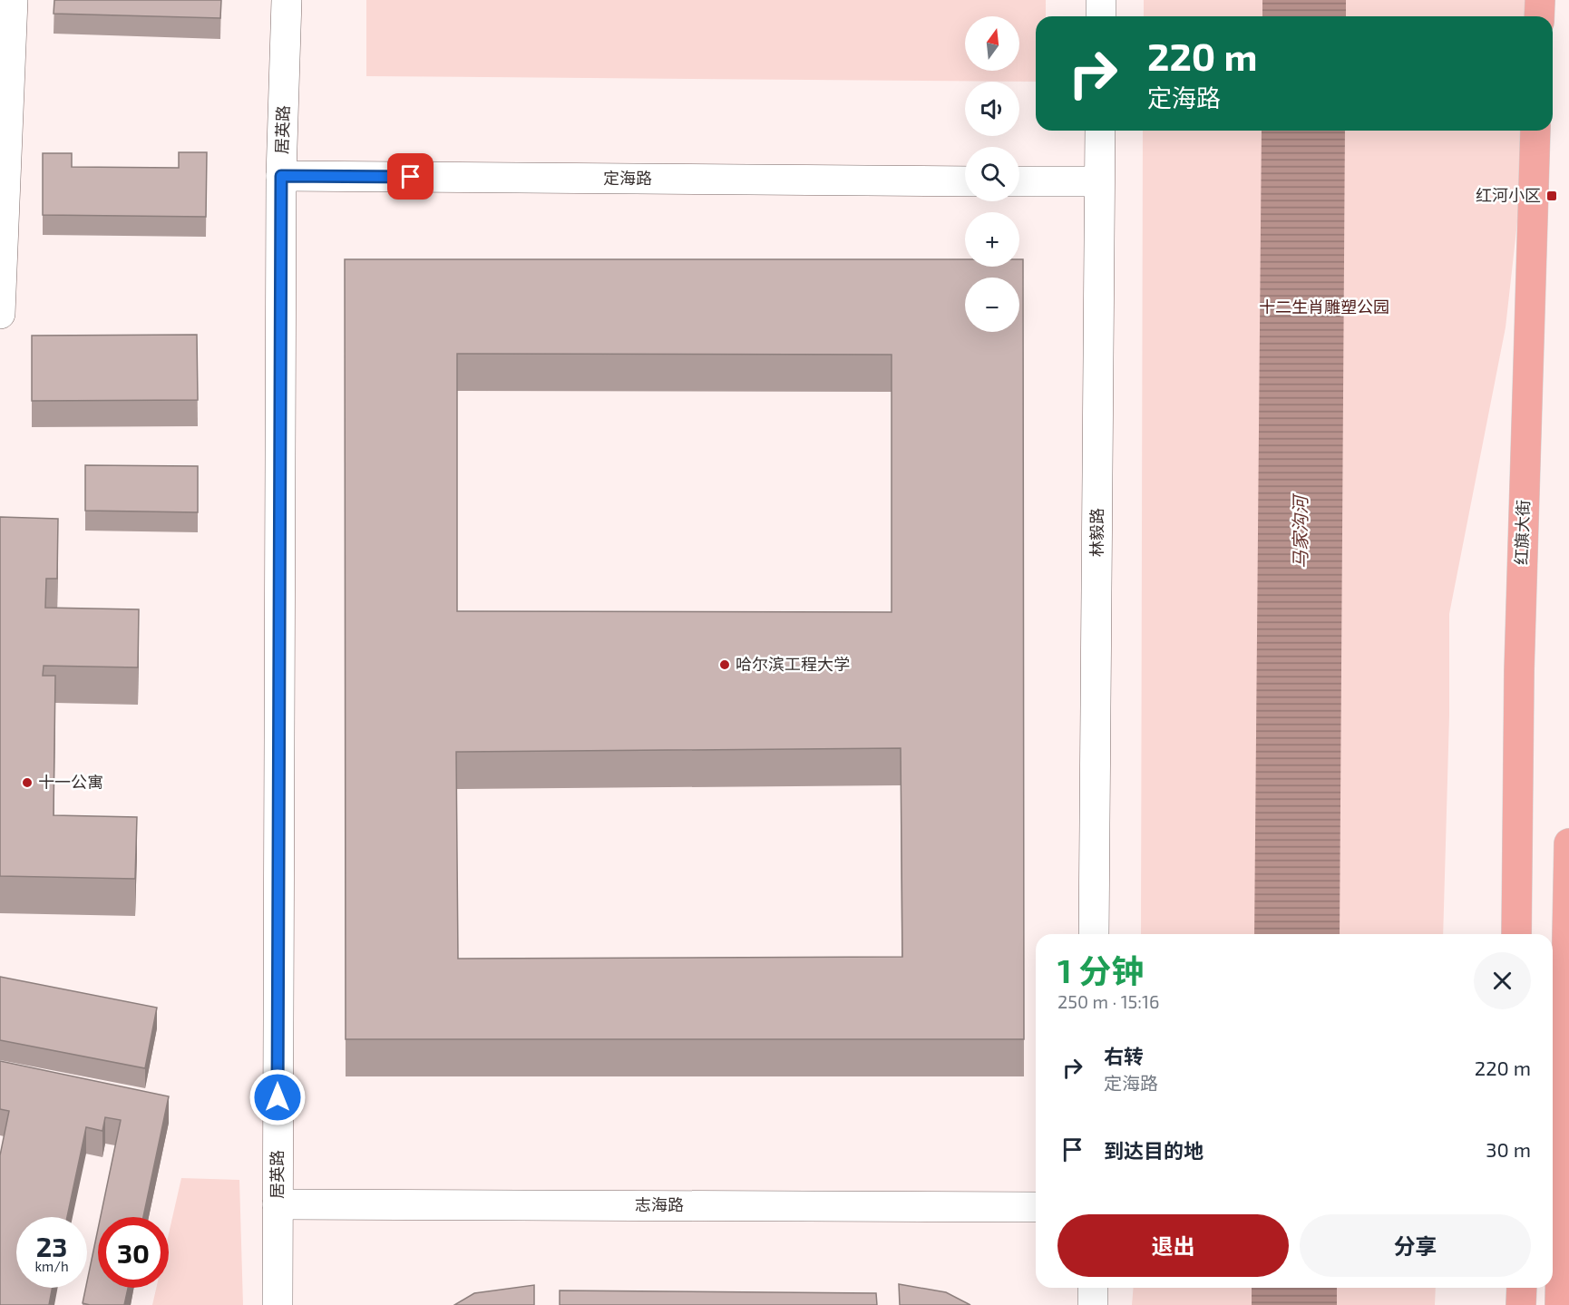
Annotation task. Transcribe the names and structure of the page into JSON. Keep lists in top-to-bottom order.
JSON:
{
  "streets": {
    "main road": ["红旗大街"],
    "street": [
      "居英路",
      "定海路",
      "林毅路",
      "志海路"
    ]
  },
  "crossings": [
    ["居英路", "定海路"],
    ["居英路", "志海路"]
  ],
  "water": ["马家沟河"],
  "parks": ["十二生肖雕塑公园"],
  "places": {
    "transit": ["红河小区"],
    "other": ["哈尔滨工程大学", "十一公寓"]
  },
  "north": "top",
  "page": {
    "map_buttons": ["+", "−"],
    "turn": ["220 m", "定海路"],
    "heading": ["1 分钟", "250 m · 15:16"],
    "list": [
      {
        "name": "右转",
        "note": "定海路",
        "value": "220 m"
      },
      {
        "name": "到达目的地",
        "value": "30 m"
      }
    ],
    "buttons": ["退出", "分享"],
    "speed": "23 km/h",
    "limit": "30"
  }
}
